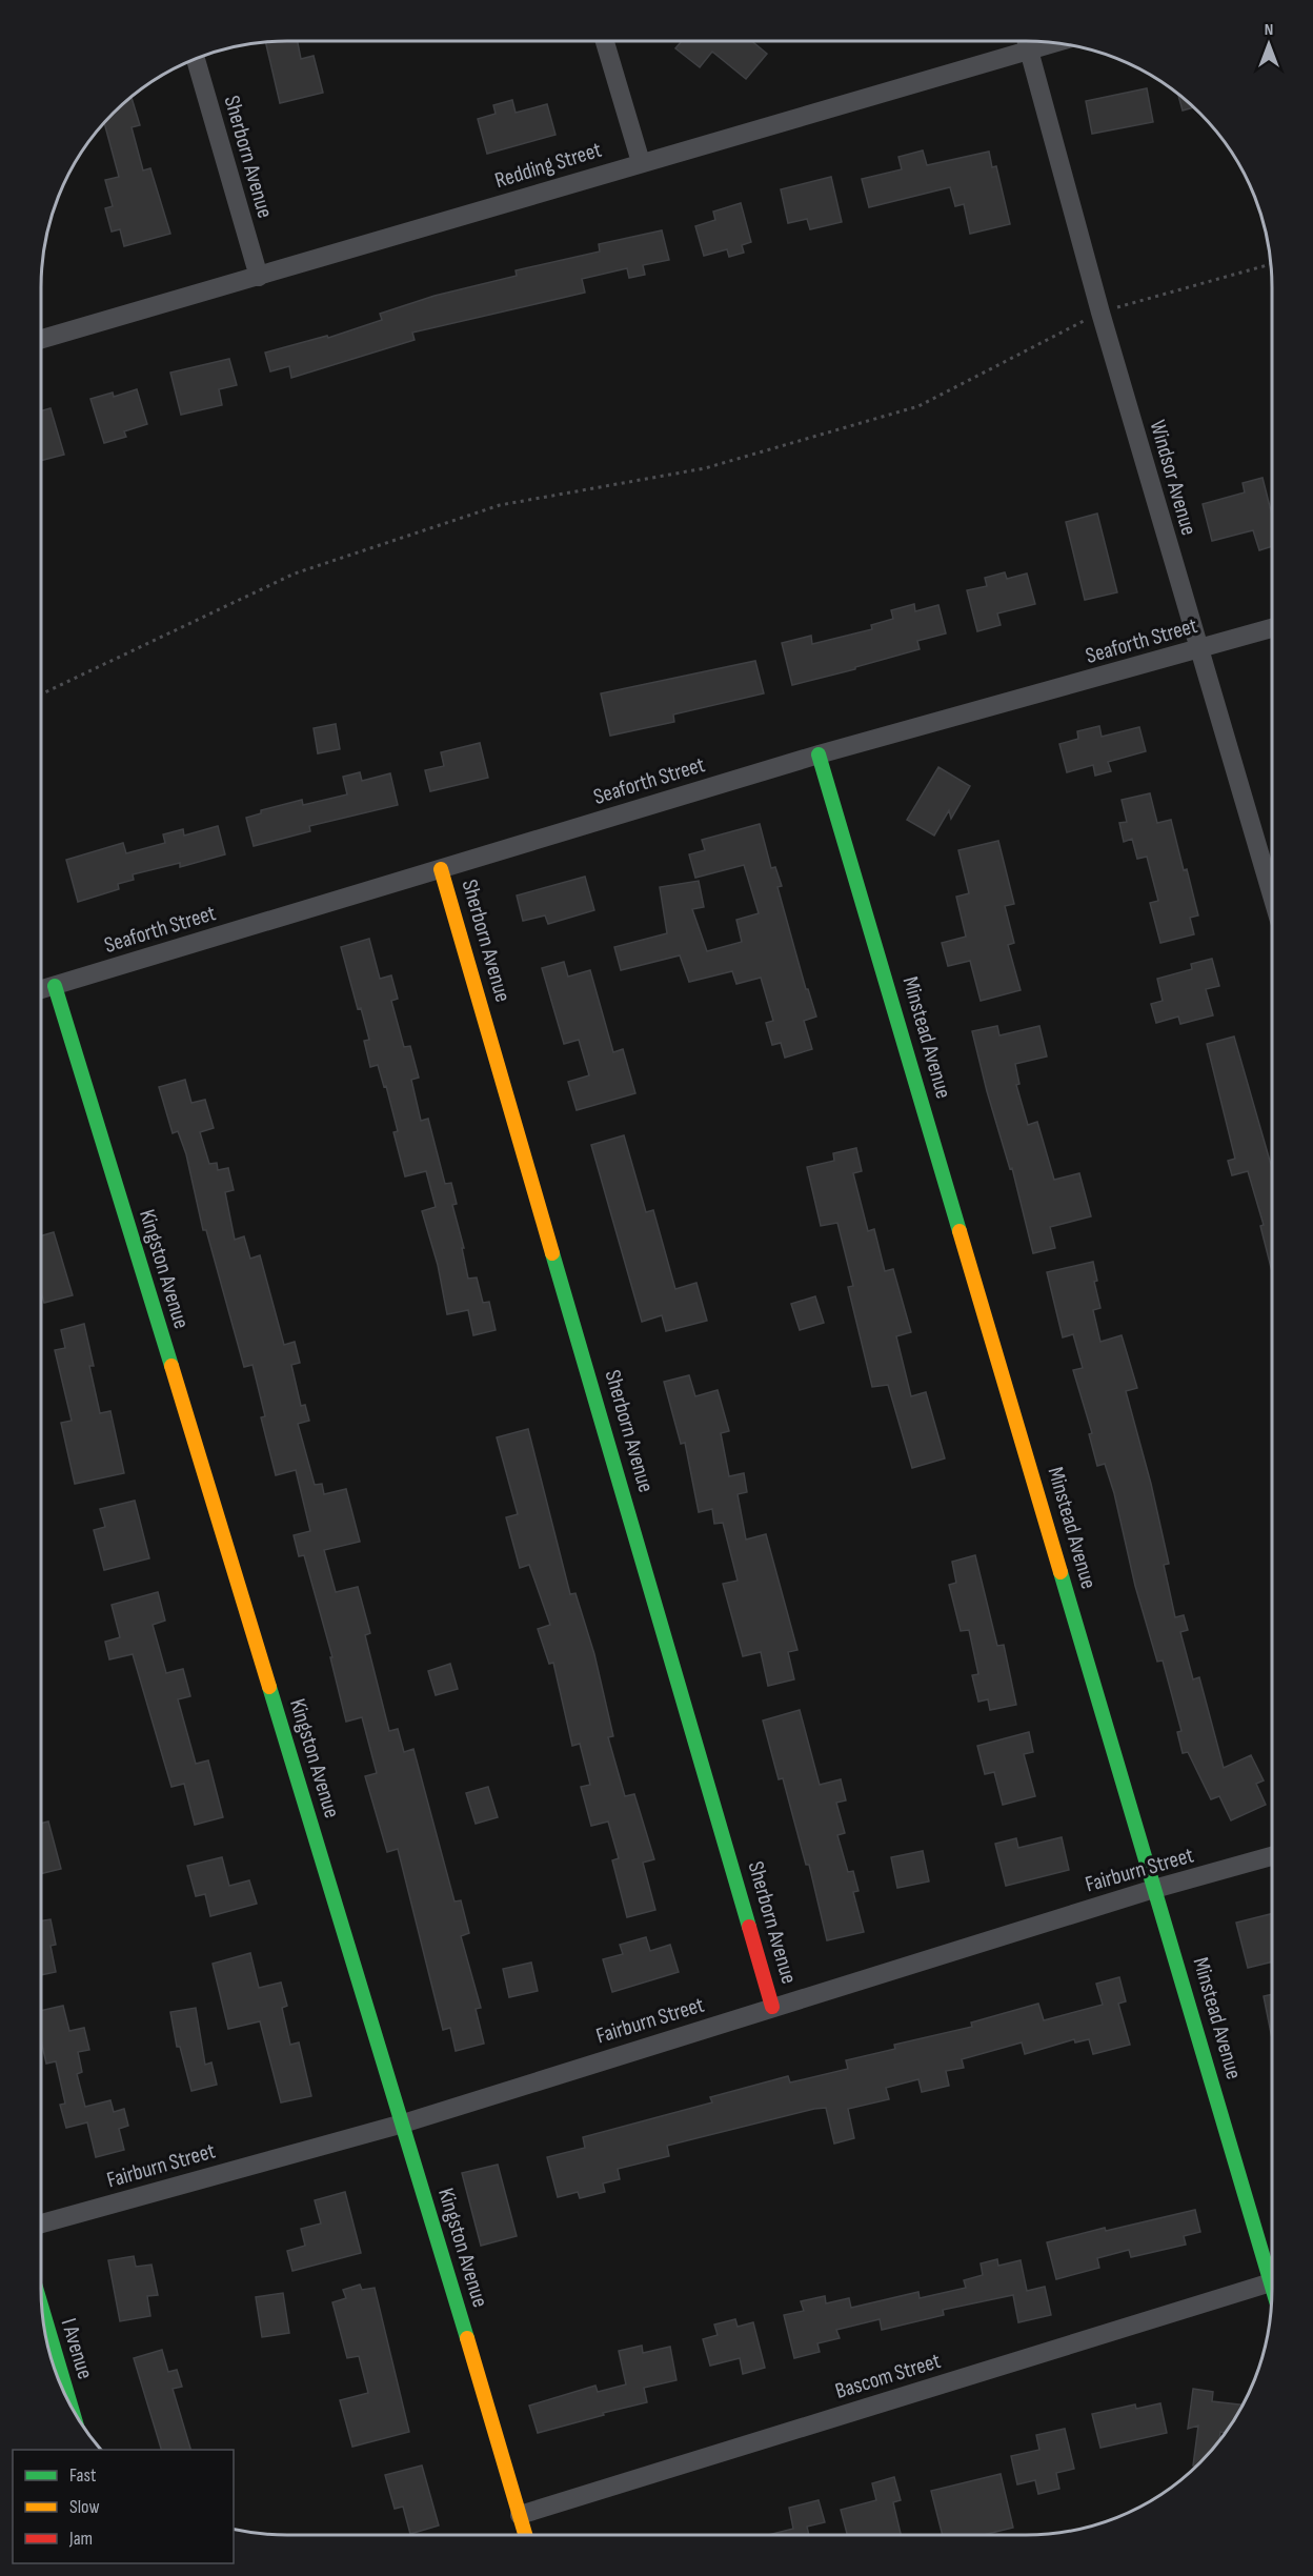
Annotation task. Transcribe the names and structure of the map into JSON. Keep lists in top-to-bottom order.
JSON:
{
  "streets": {
    "street": [
      "Sherborn Avenue",
      "Redding Street",
      "Windsor Avenue",
      "Seaforth Street",
      "Minstead Avenue",
      "Kingston Avenue",
      "Fairburn Street",
      "I Avenue",
      "Bascom Street"
    ]
  },
  "crossings": [
    ["Sherborn Avenue", "Redding Street"],
    ["Sherborn Avenue", "Seaforth Street"],
    ["Sherborn Avenue", "Fairburn Street"],
    ["Redding Street", "Windsor Avenue"],
    ["Windsor Avenue", "Seaforth Street"],
    ["Seaforth Street", "Minstead Avenue"],
    ["Seaforth Street", "Kingston Avenue"],
    ["Minstead Avenue", "Fairburn Street"],
    ["Minstead Avenue", "Bascom Street"],
    ["Kingston Avenue", "Fairburn Street"],
    ["Kingston Avenue", "Bascom Street"]
  ],
  "legend": ["Fast", "Slow", "Jam"],
  "north": "top"
}
